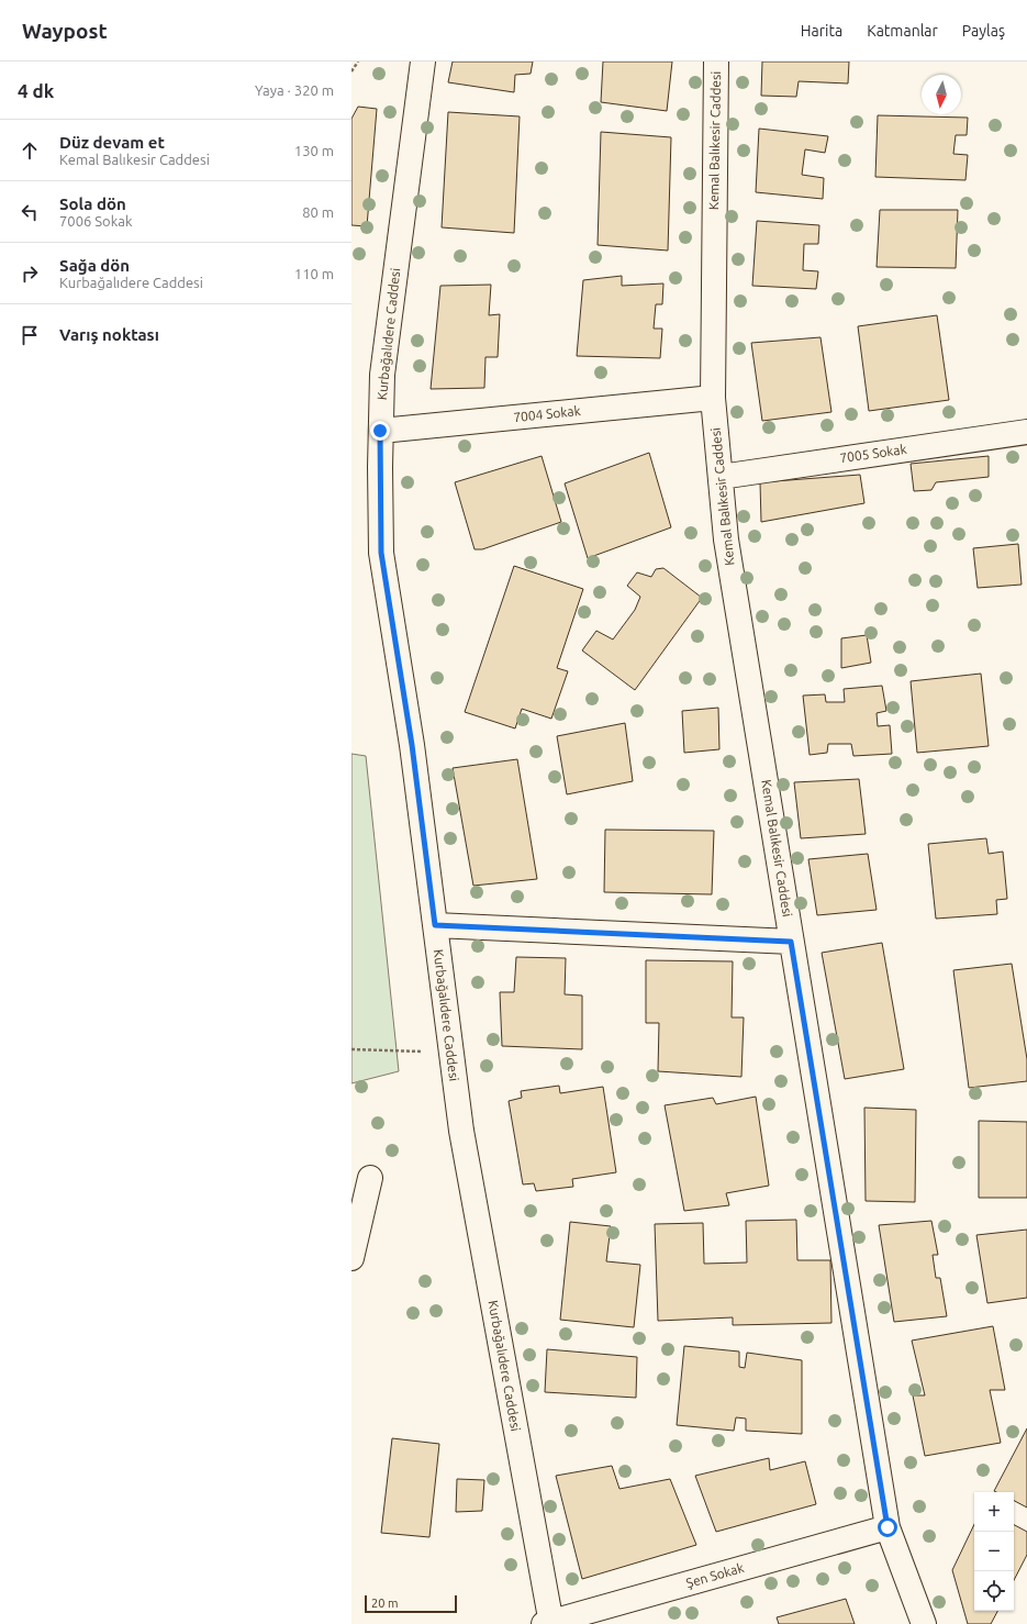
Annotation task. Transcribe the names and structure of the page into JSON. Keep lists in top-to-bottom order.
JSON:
{
  "streets": {
    "street": [
      "Kemal Balıkesir Caddesi",
      "Kurbağalıdere Caddesi",
      "7004 Sokak",
      "7005 Sokak",
      "Şen Sokak"
    ]
  },
  "crossings": [
    ["Kemal Balıkesir Caddesi", "7004 Sokak"],
    ["Kemal Balıkesir Caddesi", "7005 Sokak"],
    ["Kemal Balıkesir Caddesi", "Şen Sokak"],
    ["Kurbağalıdere Caddesi", "7004 Sokak"],
    ["Kurbağalıdere Caddesi", "Şen Sokak"]
  ],
  "scale_bar": "20 m",
  "north": "bottom",
  "page": {
    "header": "Waypost",
    "nav": ["Harita", "Katmanlar", "Paylaş"],
    "heading": ["4 dk", "Yaya · 320 m"],
    "list": [
      ["Düz devam et", "Kemal Balıkesir Caddesi", "130 m"],
      ["Sola dön", "7006 Sokak", "80 m"],
      ["Sağa dön", "Kurbağalıdere Caddesi", "110 m"],
      "Varış noktası"
    ],
    "map_buttons": ["+", "−"],
    "scale": "20 m"
  }
}
